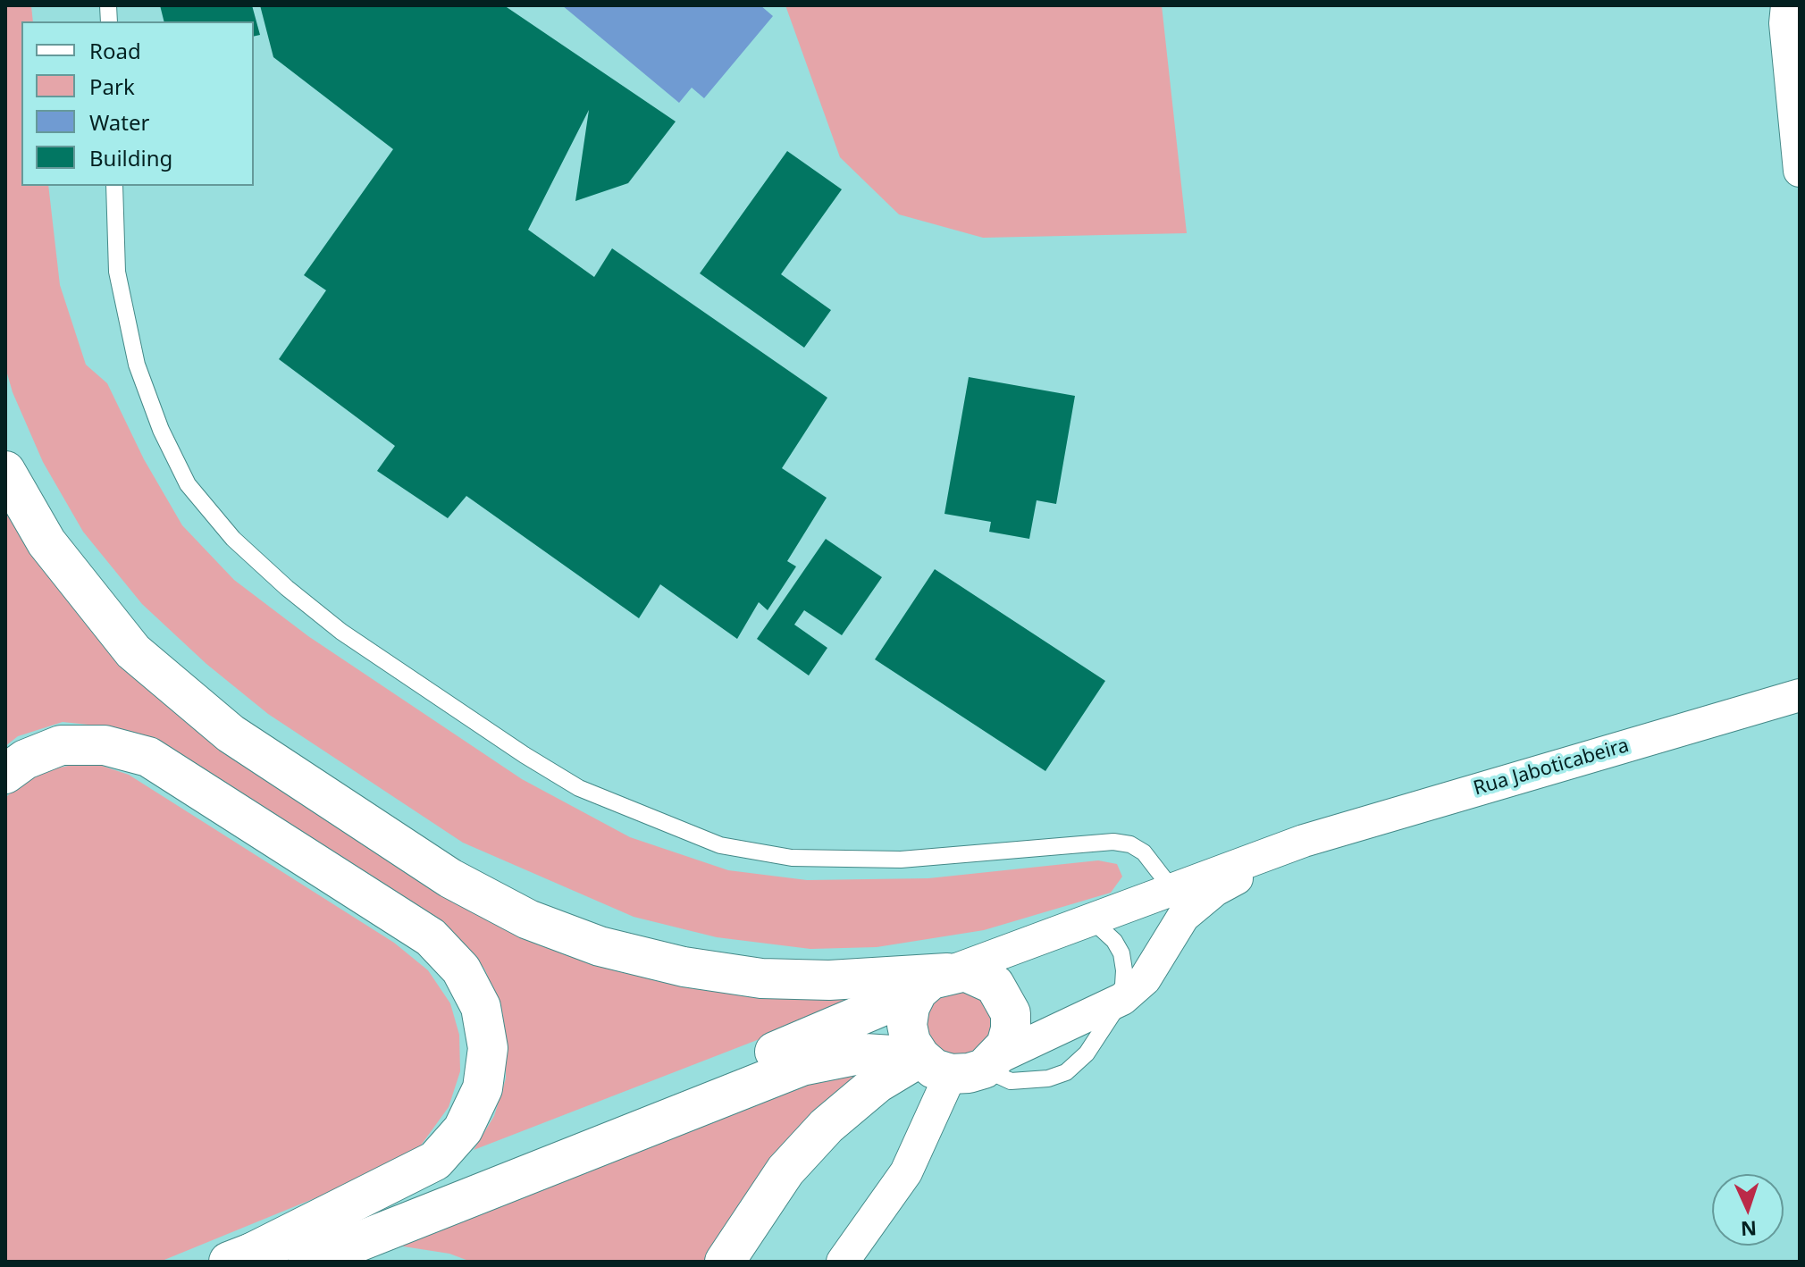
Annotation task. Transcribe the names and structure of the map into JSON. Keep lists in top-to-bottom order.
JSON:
{
  "streets": {
    "street": ["Rua Jaboticabeira"]
  },
  "legend": [
    "Road",
    "Park",
    "Water",
    "Building"
  ],
  "north": "bottom"
}
